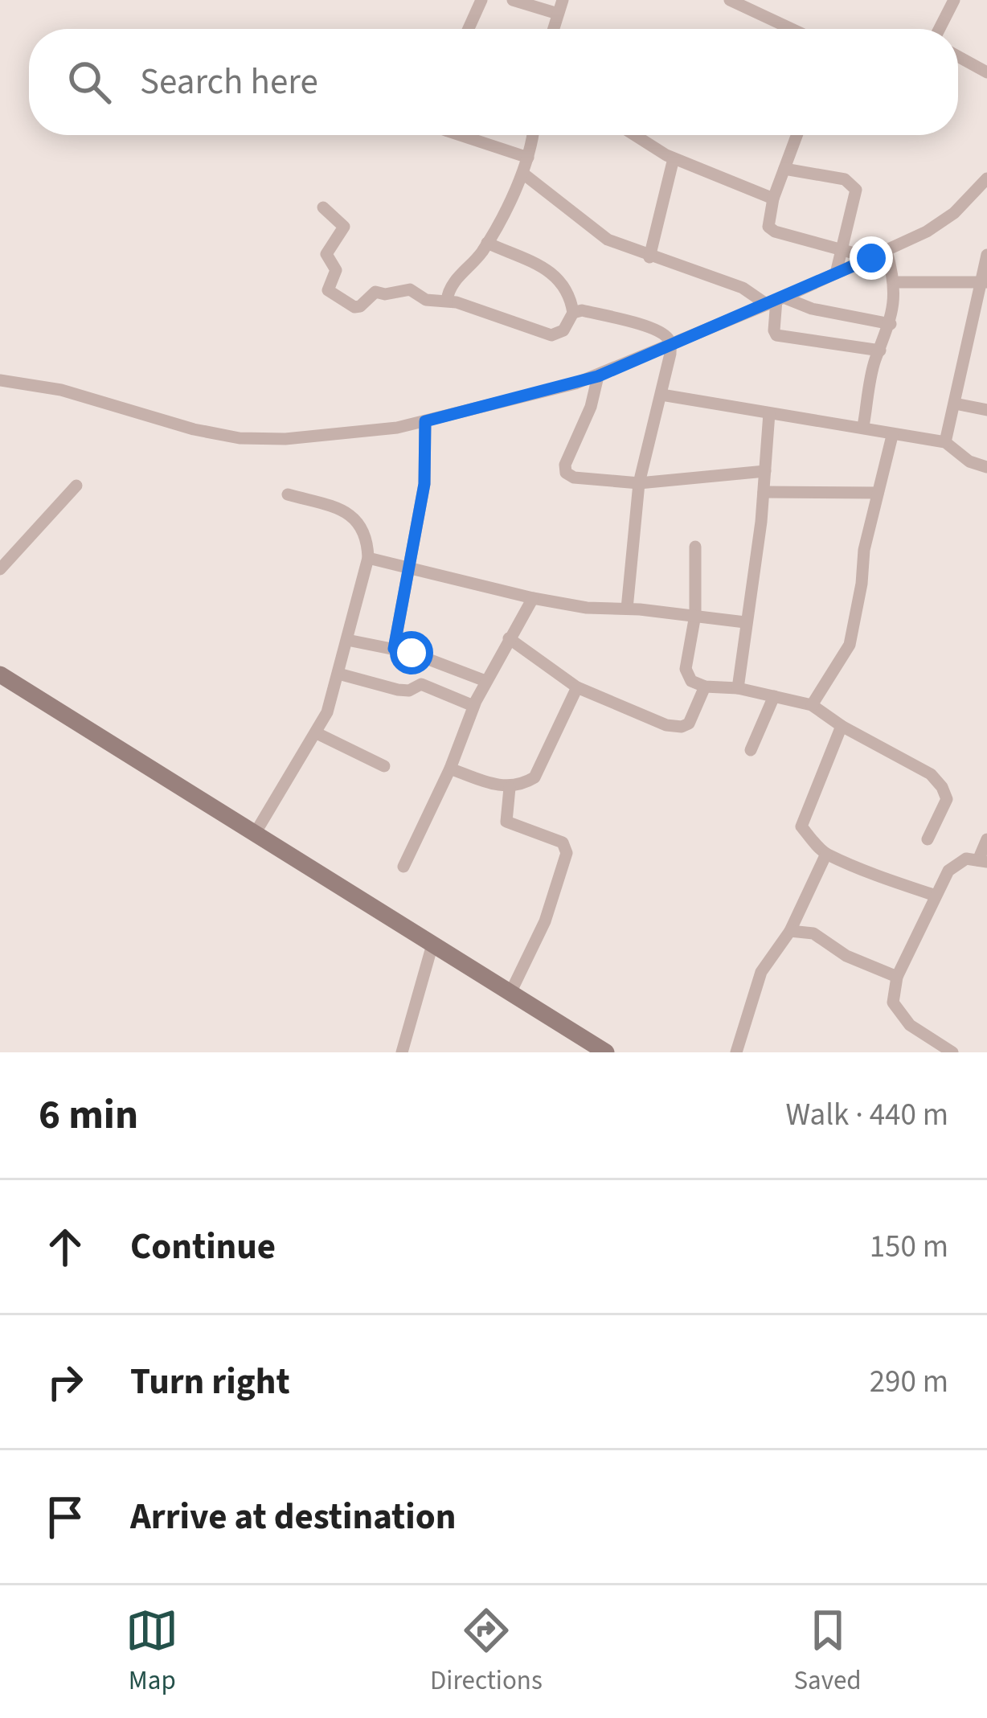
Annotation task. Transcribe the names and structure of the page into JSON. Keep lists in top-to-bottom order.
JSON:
{
  "page": {
    "search": "Search here",
    "heading": ["6 min", "Walk · 440 m"],
    "list": [
      ["Continue", "150 m"],
      ["Turn right", "290 m"],
      "Arrive at destination"
    ],
    "nav": ["Map", "Directions", "Saved"]
  }
}
